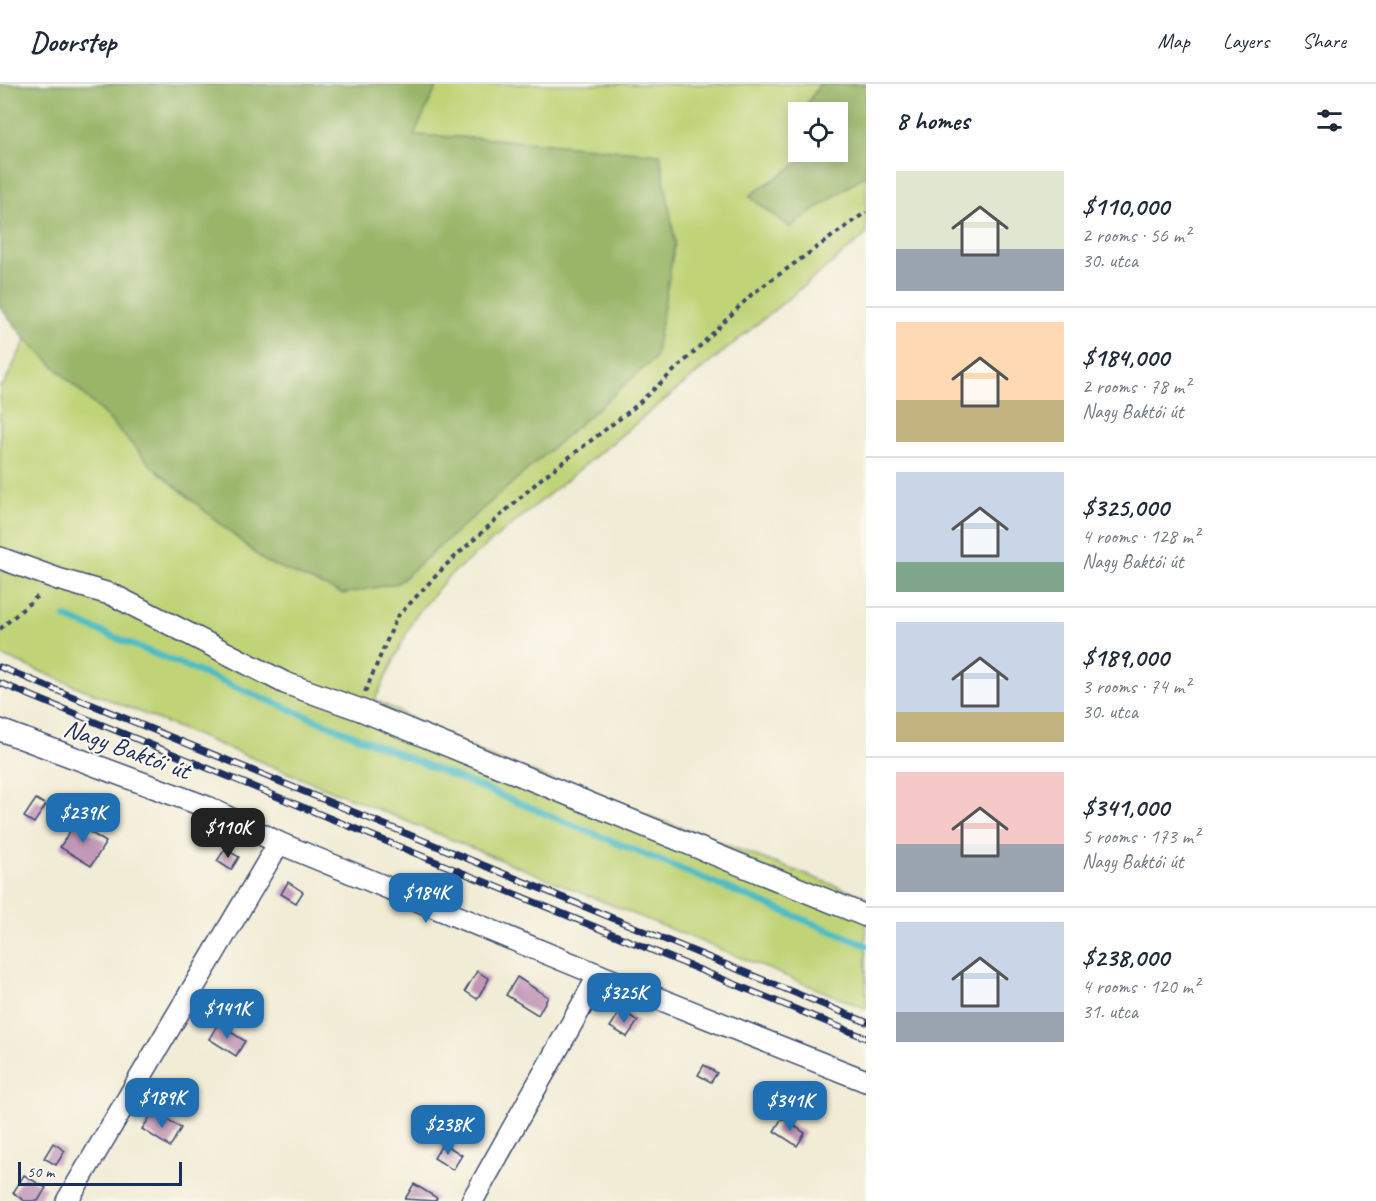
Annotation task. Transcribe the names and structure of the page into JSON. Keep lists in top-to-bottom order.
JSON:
{
  "streets": {
    "street": ["Nagy Baktói út"]
  },
  "scale_bar": "50 m",
  "page": {
    "header": "Doorstep",
    "nav": ["Map", "Layers", "Share"],
    "heading": "8 homes",
    "list": [
      {
        "name": "$110,000",
        "note": "2 rooms · 56 m² · 30. utca"
      },
      {
        "name": "$184,000",
        "note": "2 rooms · 78 m² · Nagy Baktói út"
      },
      {
        "name": "$325,000",
        "note": "4 rooms · 128 m² · Nagy Baktói út"
      },
      {
        "name": "$189,000",
        "note": "3 rooms · 74 m² · 30. utca"
      },
      {
        "name": "$341,000",
        "note": "5 rooms · 173 m² · Nagy Baktói út"
      },
      {
        "name": "$238,000",
        "note": "4 rooms · 120 m² · 31. utca"
      }
    ],
    "price": [
      "$239K",
      "$110K",
      "$184K",
      "$325K",
      "$141K",
      "$189K",
      "$341K",
      "$238K"
    ],
    "scale": "50 m"
  }
}
